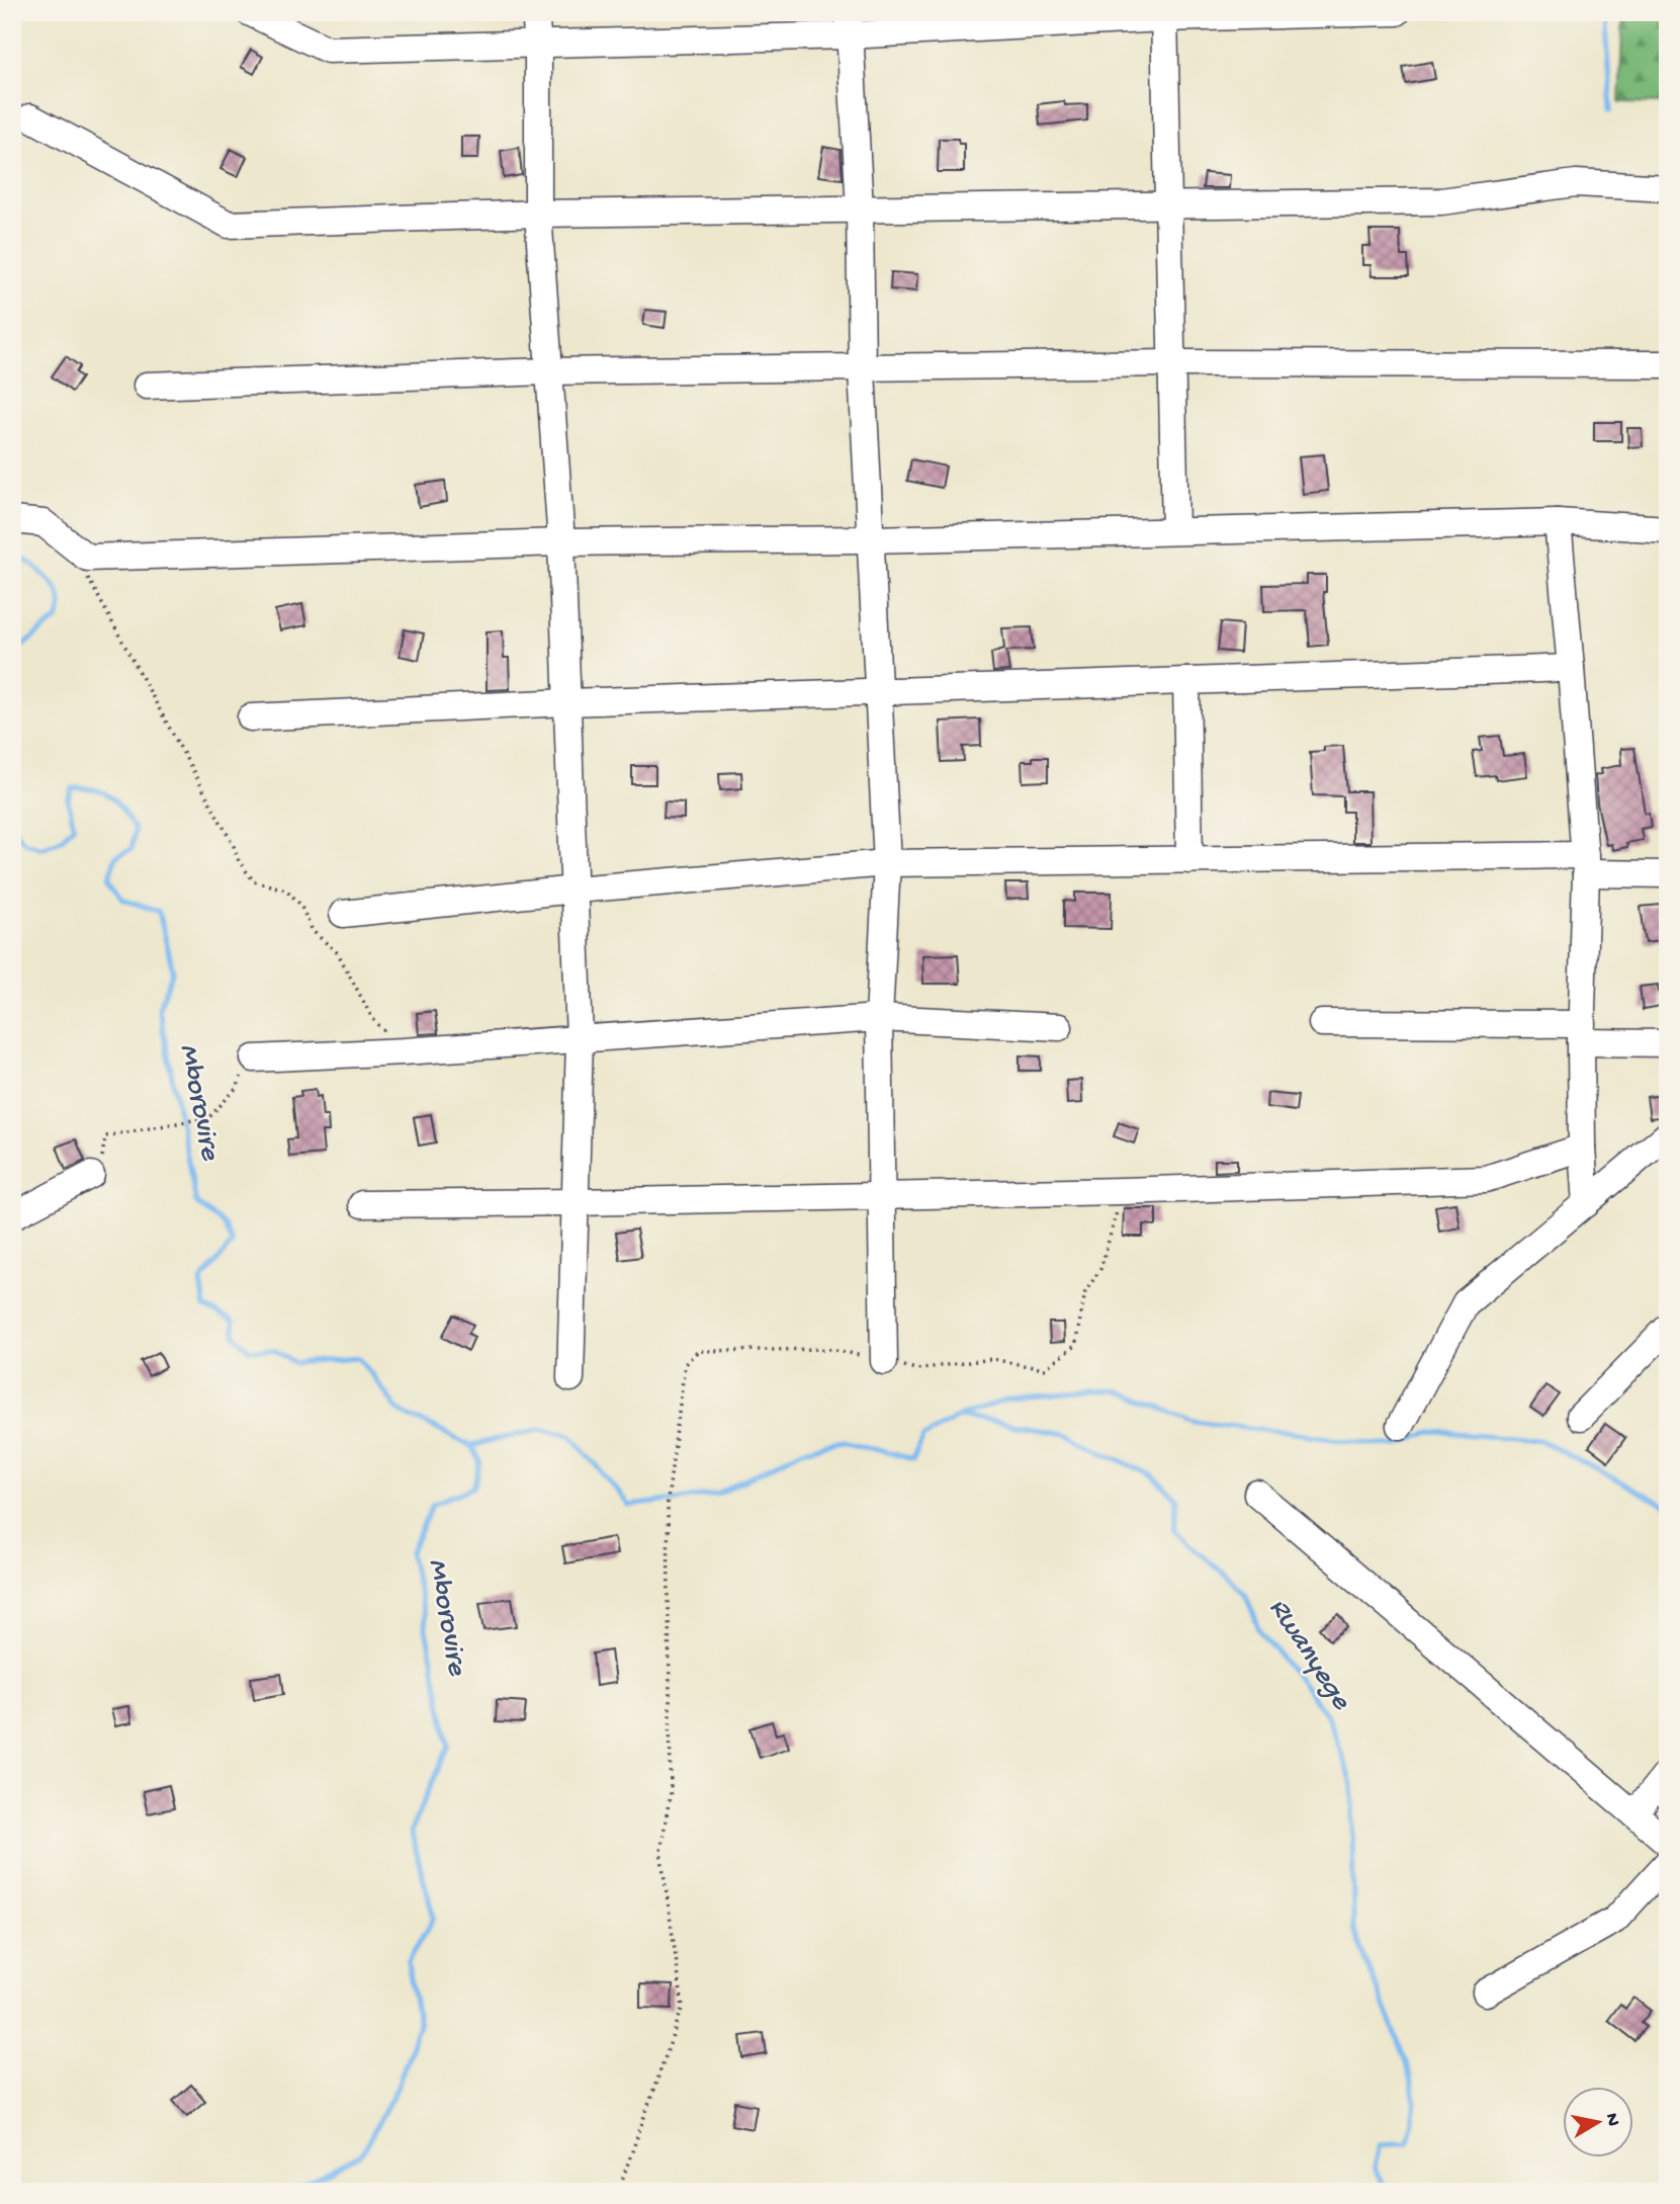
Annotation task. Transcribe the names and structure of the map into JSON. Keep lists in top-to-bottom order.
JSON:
{
  "water": ["Mborovire", "Rwanyege"],
  "north": "right"
}
